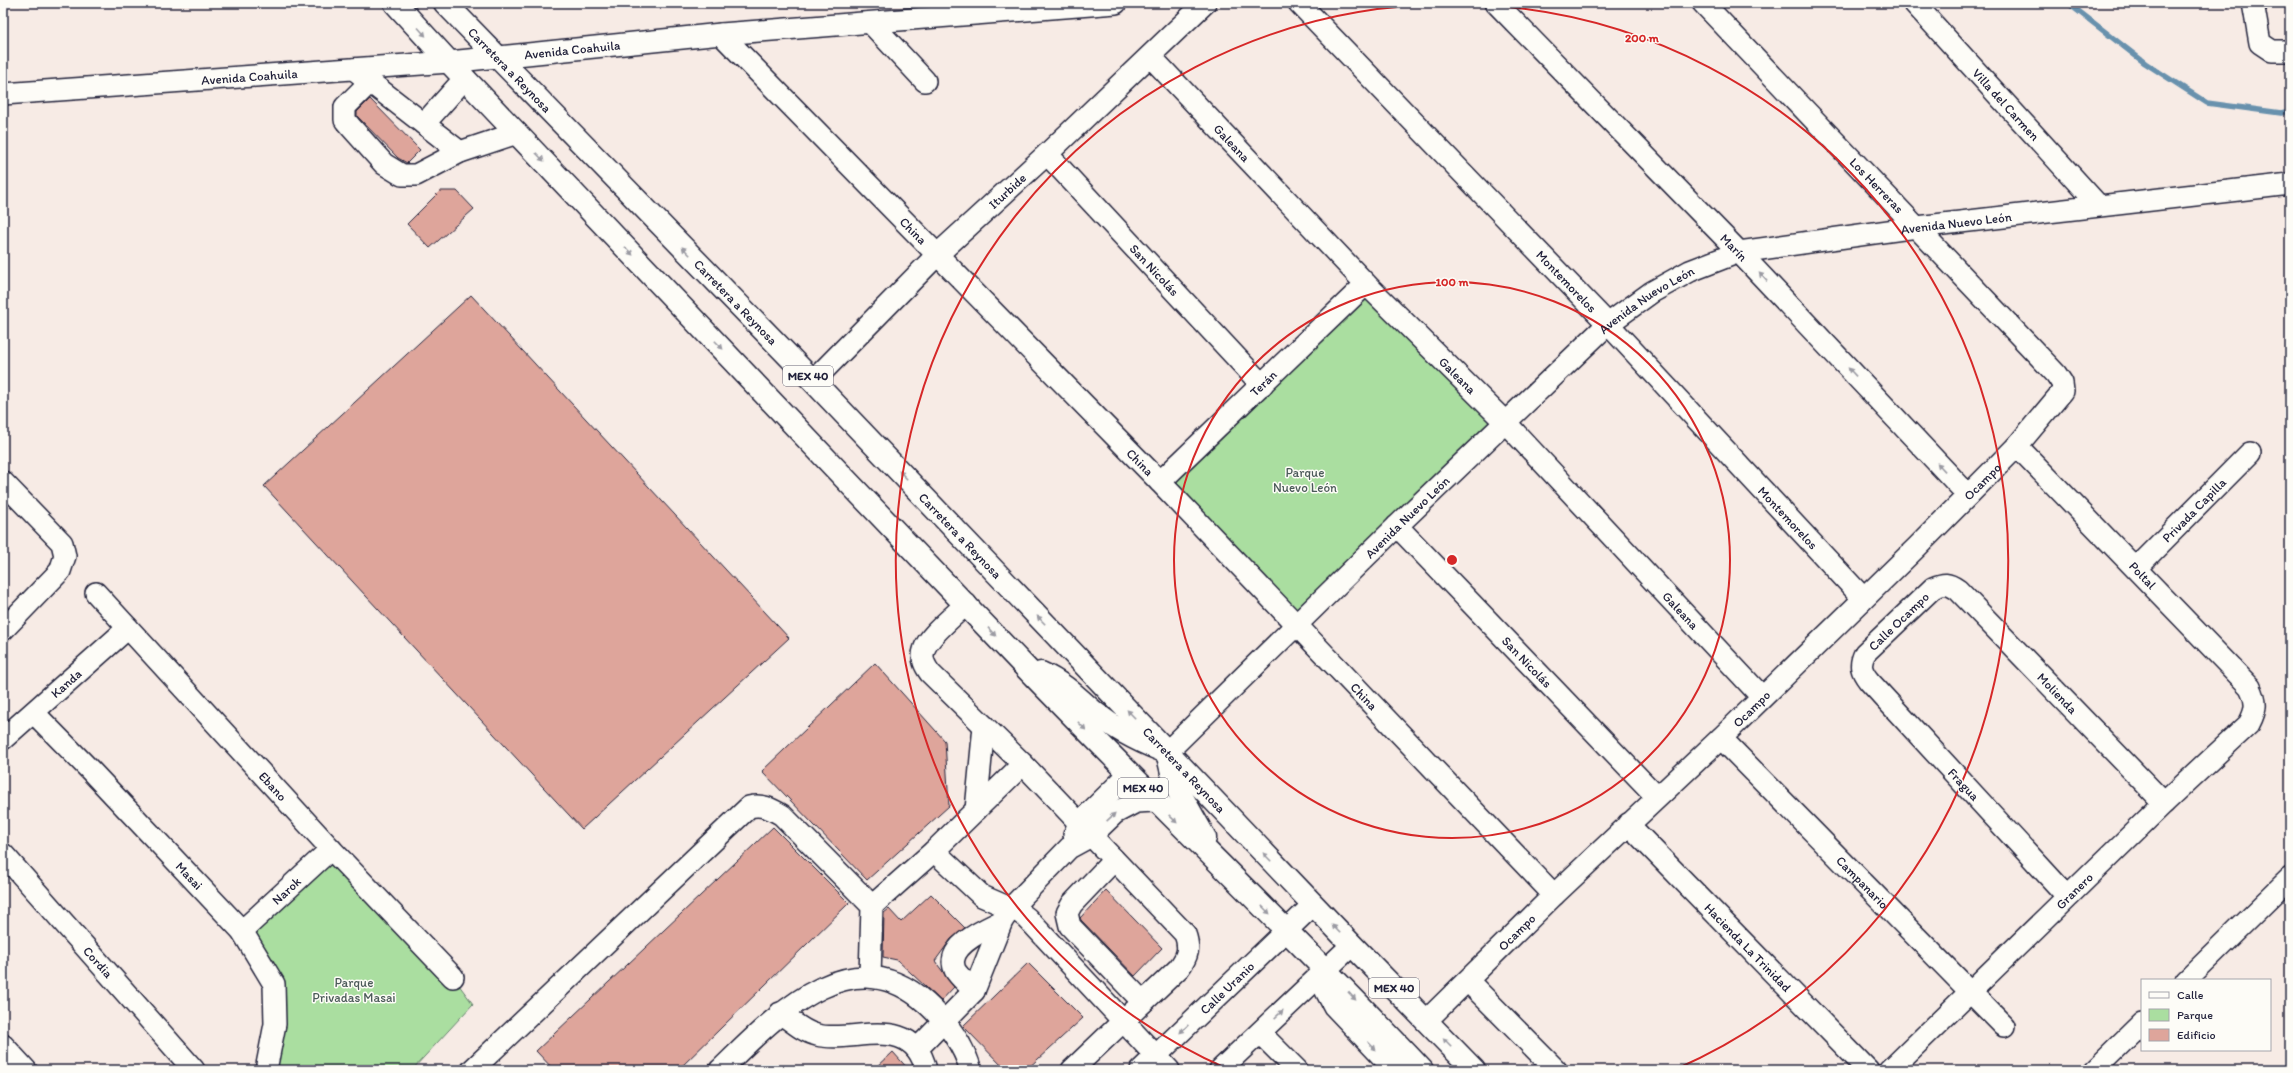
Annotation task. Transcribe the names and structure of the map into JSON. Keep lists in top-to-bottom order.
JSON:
{
  "streets": {
    "main road": ["Carretera a Reynosa", "MEX 40"],
    "street": [
      "Avenida Coahuila",
      "Villa del Carmen",
      "Galeana",
      "Los Herreras",
      "Iturbide",
      "Avenida Nuevo León",
      "China",
      "Marín",
      "San Nicolás",
      "Montemorelos",
      "Terán",
      "Ocampo",
      "Privada Capilla",
      "Poltal",
      "Calle Ocampo",
      "Kanda",
      "Molienda",
      "Fragua",
      "Ebano",
      "Masai",
      "Campanario",
      "Narok",
      "Granero",
      "Hacienda La Trinidad",
      "Cordia",
      "Calle Uranio"
    ]
  },
  "crossings": [
    ["Avenida Coahuila", "Carretera a Reynosa"],
    ["Avenida Coahuila", "China"],
    ["Avenida Coahuila", "MEX 40"],
    ["Carretera a Reynosa", "Iturbide"],
    ["Carretera a Reynosa", "Avenida Nuevo León"],
    ["Carretera a Reynosa", "Ocampo"],
    ["Carretera a Reynosa", "Calle Uranio"],
    ["Villa del Carmen", "Avenida Nuevo León"],
    ["Galeana", "Iturbide"],
    ["Galeana", "Avenida Nuevo León"],
    ["Galeana", "Terán"],
    ["Galeana", "Ocampo"],
    ["Los Herreras", "Avenida Nuevo León"],
    ["Los Herreras", "Ocampo"],
    ["Iturbide", "China"],
    ["Iturbide", "San Nicolás"],
    ["Avenida Nuevo León", "China"],
    ["Avenida Nuevo León", "Marín"],
    ["Avenida Nuevo León", "San Nicolás"],
    ["Avenida Nuevo León", "Montemorelos"],
    ["China", "Terán"],
    ["China", "Ocampo"],
    ["Marín", "Ocampo"],
    ["San Nicolás", "Terán"],
    ["San Nicolás", "Ocampo"],
    ["Montemorelos", "Ocampo"],
    ["MEX 40", "Calle Uranio"],
    ["Ocampo", "Poltal"],
    ["Ocampo", "Campanario"],
    ["Ocampo", "Hacienda La Trinidad"],
    ["Privada Capilla", "Poltal"],
    ["Poltal", "Granero"],
    ["Calle Ocampo", "Molienda"],
    ["Calle Ocampo", "Fragua"],
    ["Kanda", "Ebano"],
    ["Kanda", "Masai"],
    ["Molienda", "Granero"],
    ["Fragua", "Granero"],
    ["Ebano", "Narok"],
    ["Masai", "Narok"],
    ["Campanario", "Granero"]
  ],
  "one_way": ["Marín"],
  "parks": ["Parque Nuevo León", "Parque Privadas Masai"],
  "legend": ["Calle", "Parque", "Edificio"],
  "rings": ["200 m", "100 m"]
}
